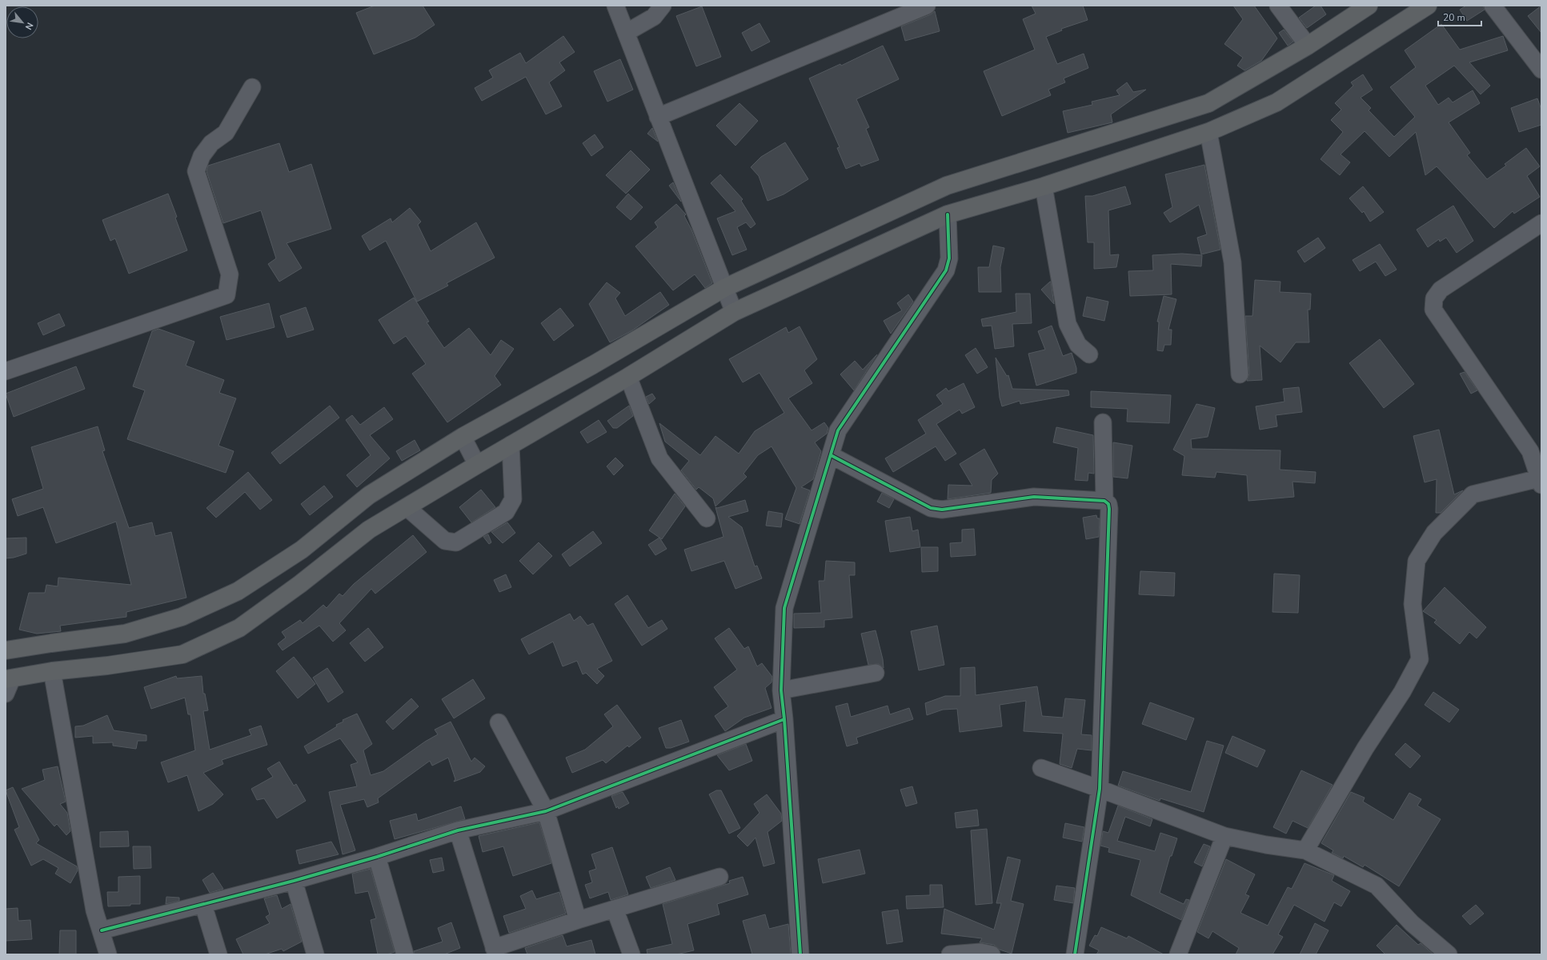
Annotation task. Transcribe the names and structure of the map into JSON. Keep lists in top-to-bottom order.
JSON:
{
  "scale_bar": "20 m",
  "north": "bottom right"
}
